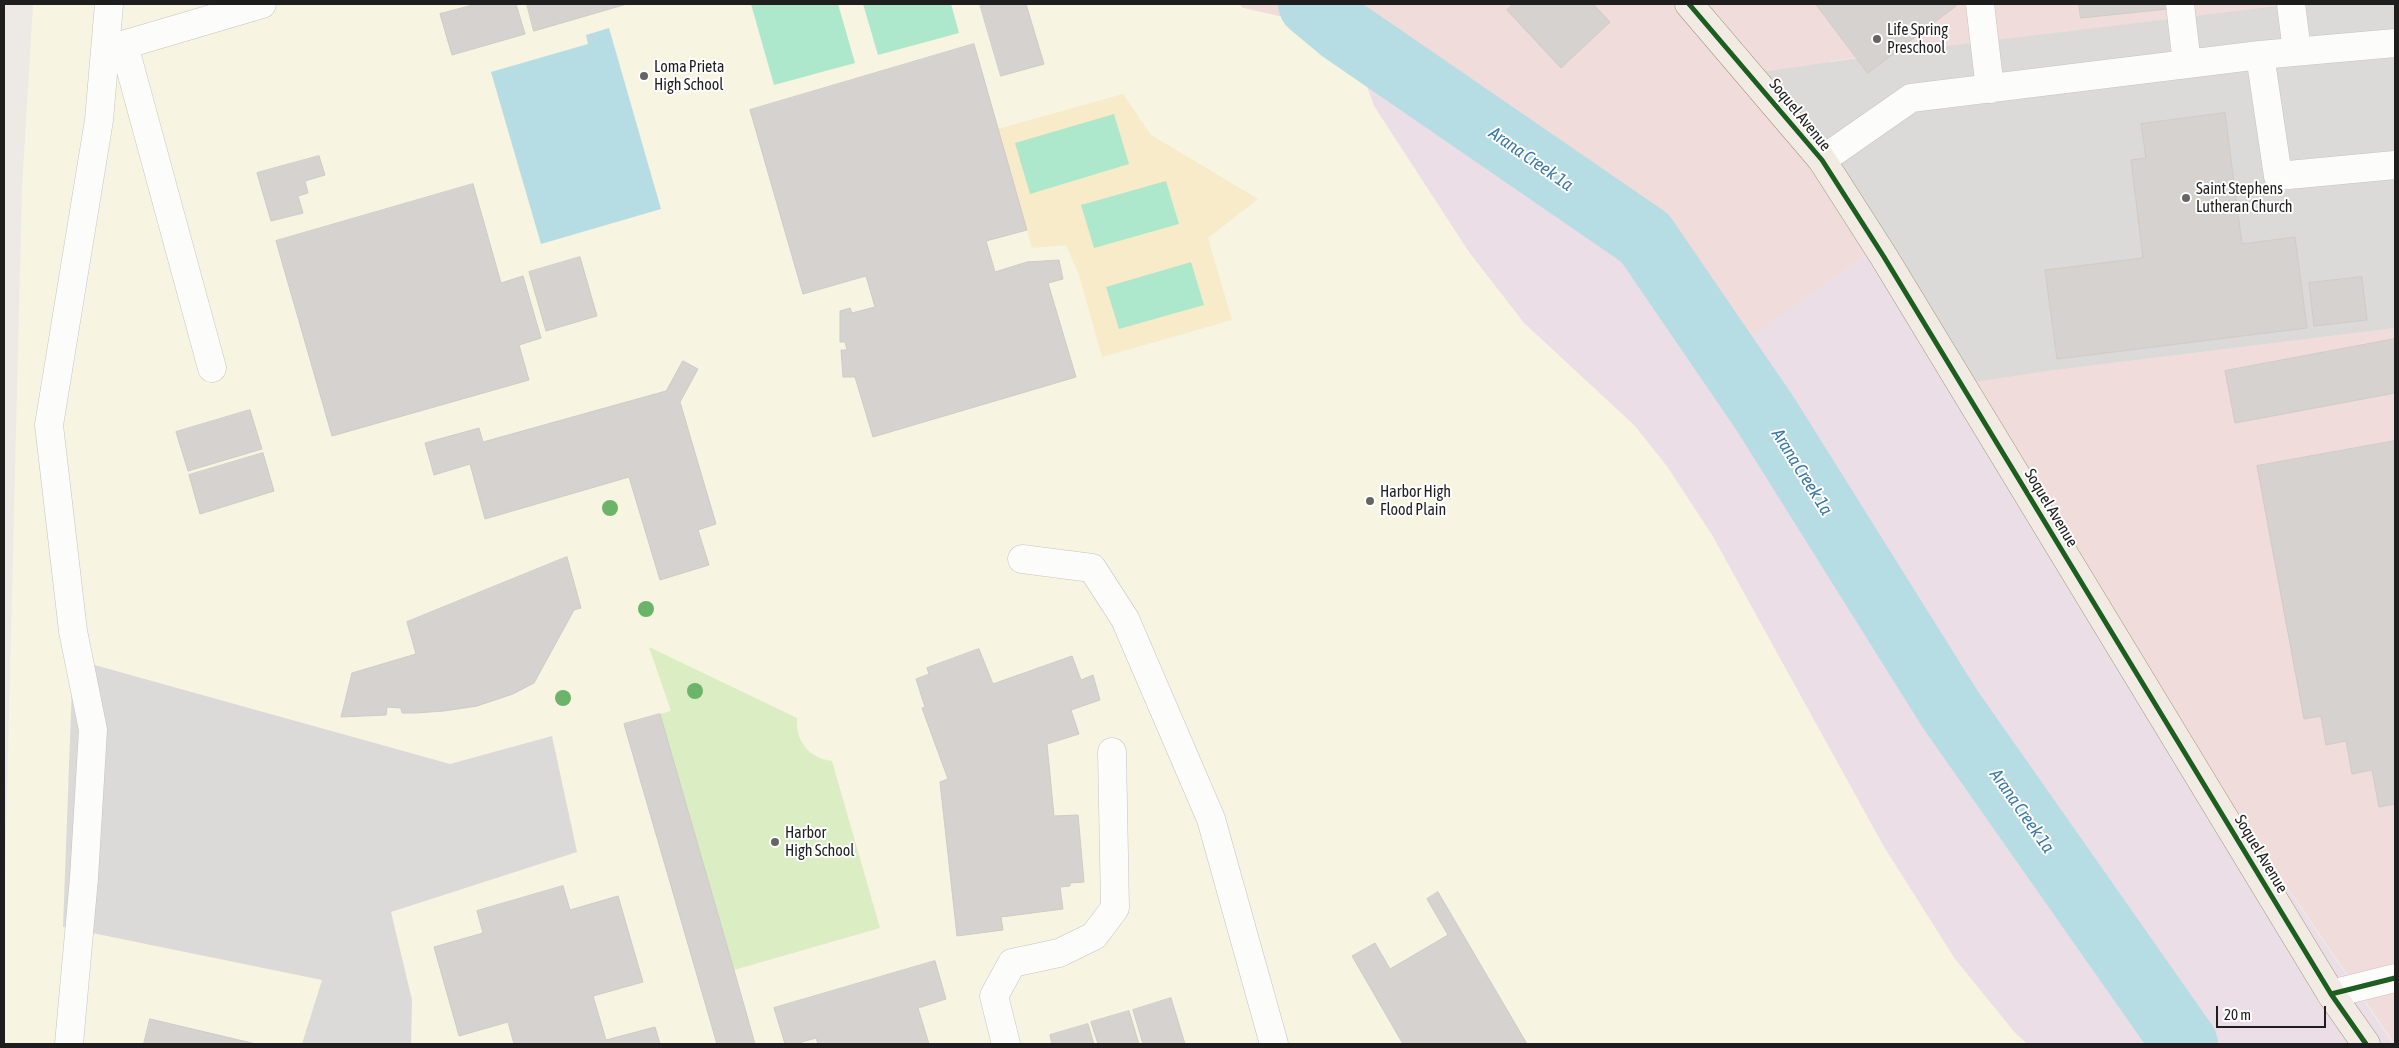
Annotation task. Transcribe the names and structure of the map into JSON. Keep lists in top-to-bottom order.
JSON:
{
  "streets": {
    "main road": ["Soquel Avenue"]
  },
  "water": ["Arana Creek 1a"],
  "places": [
    "Life Spring Preschool",
    "Loma Prieta High School",
    "Saint Stephens Lutheran Church",
    "Harbor High Flood Plain",
    "Harbor High School"
  ],
  "scale_bar": "20 m"
}
